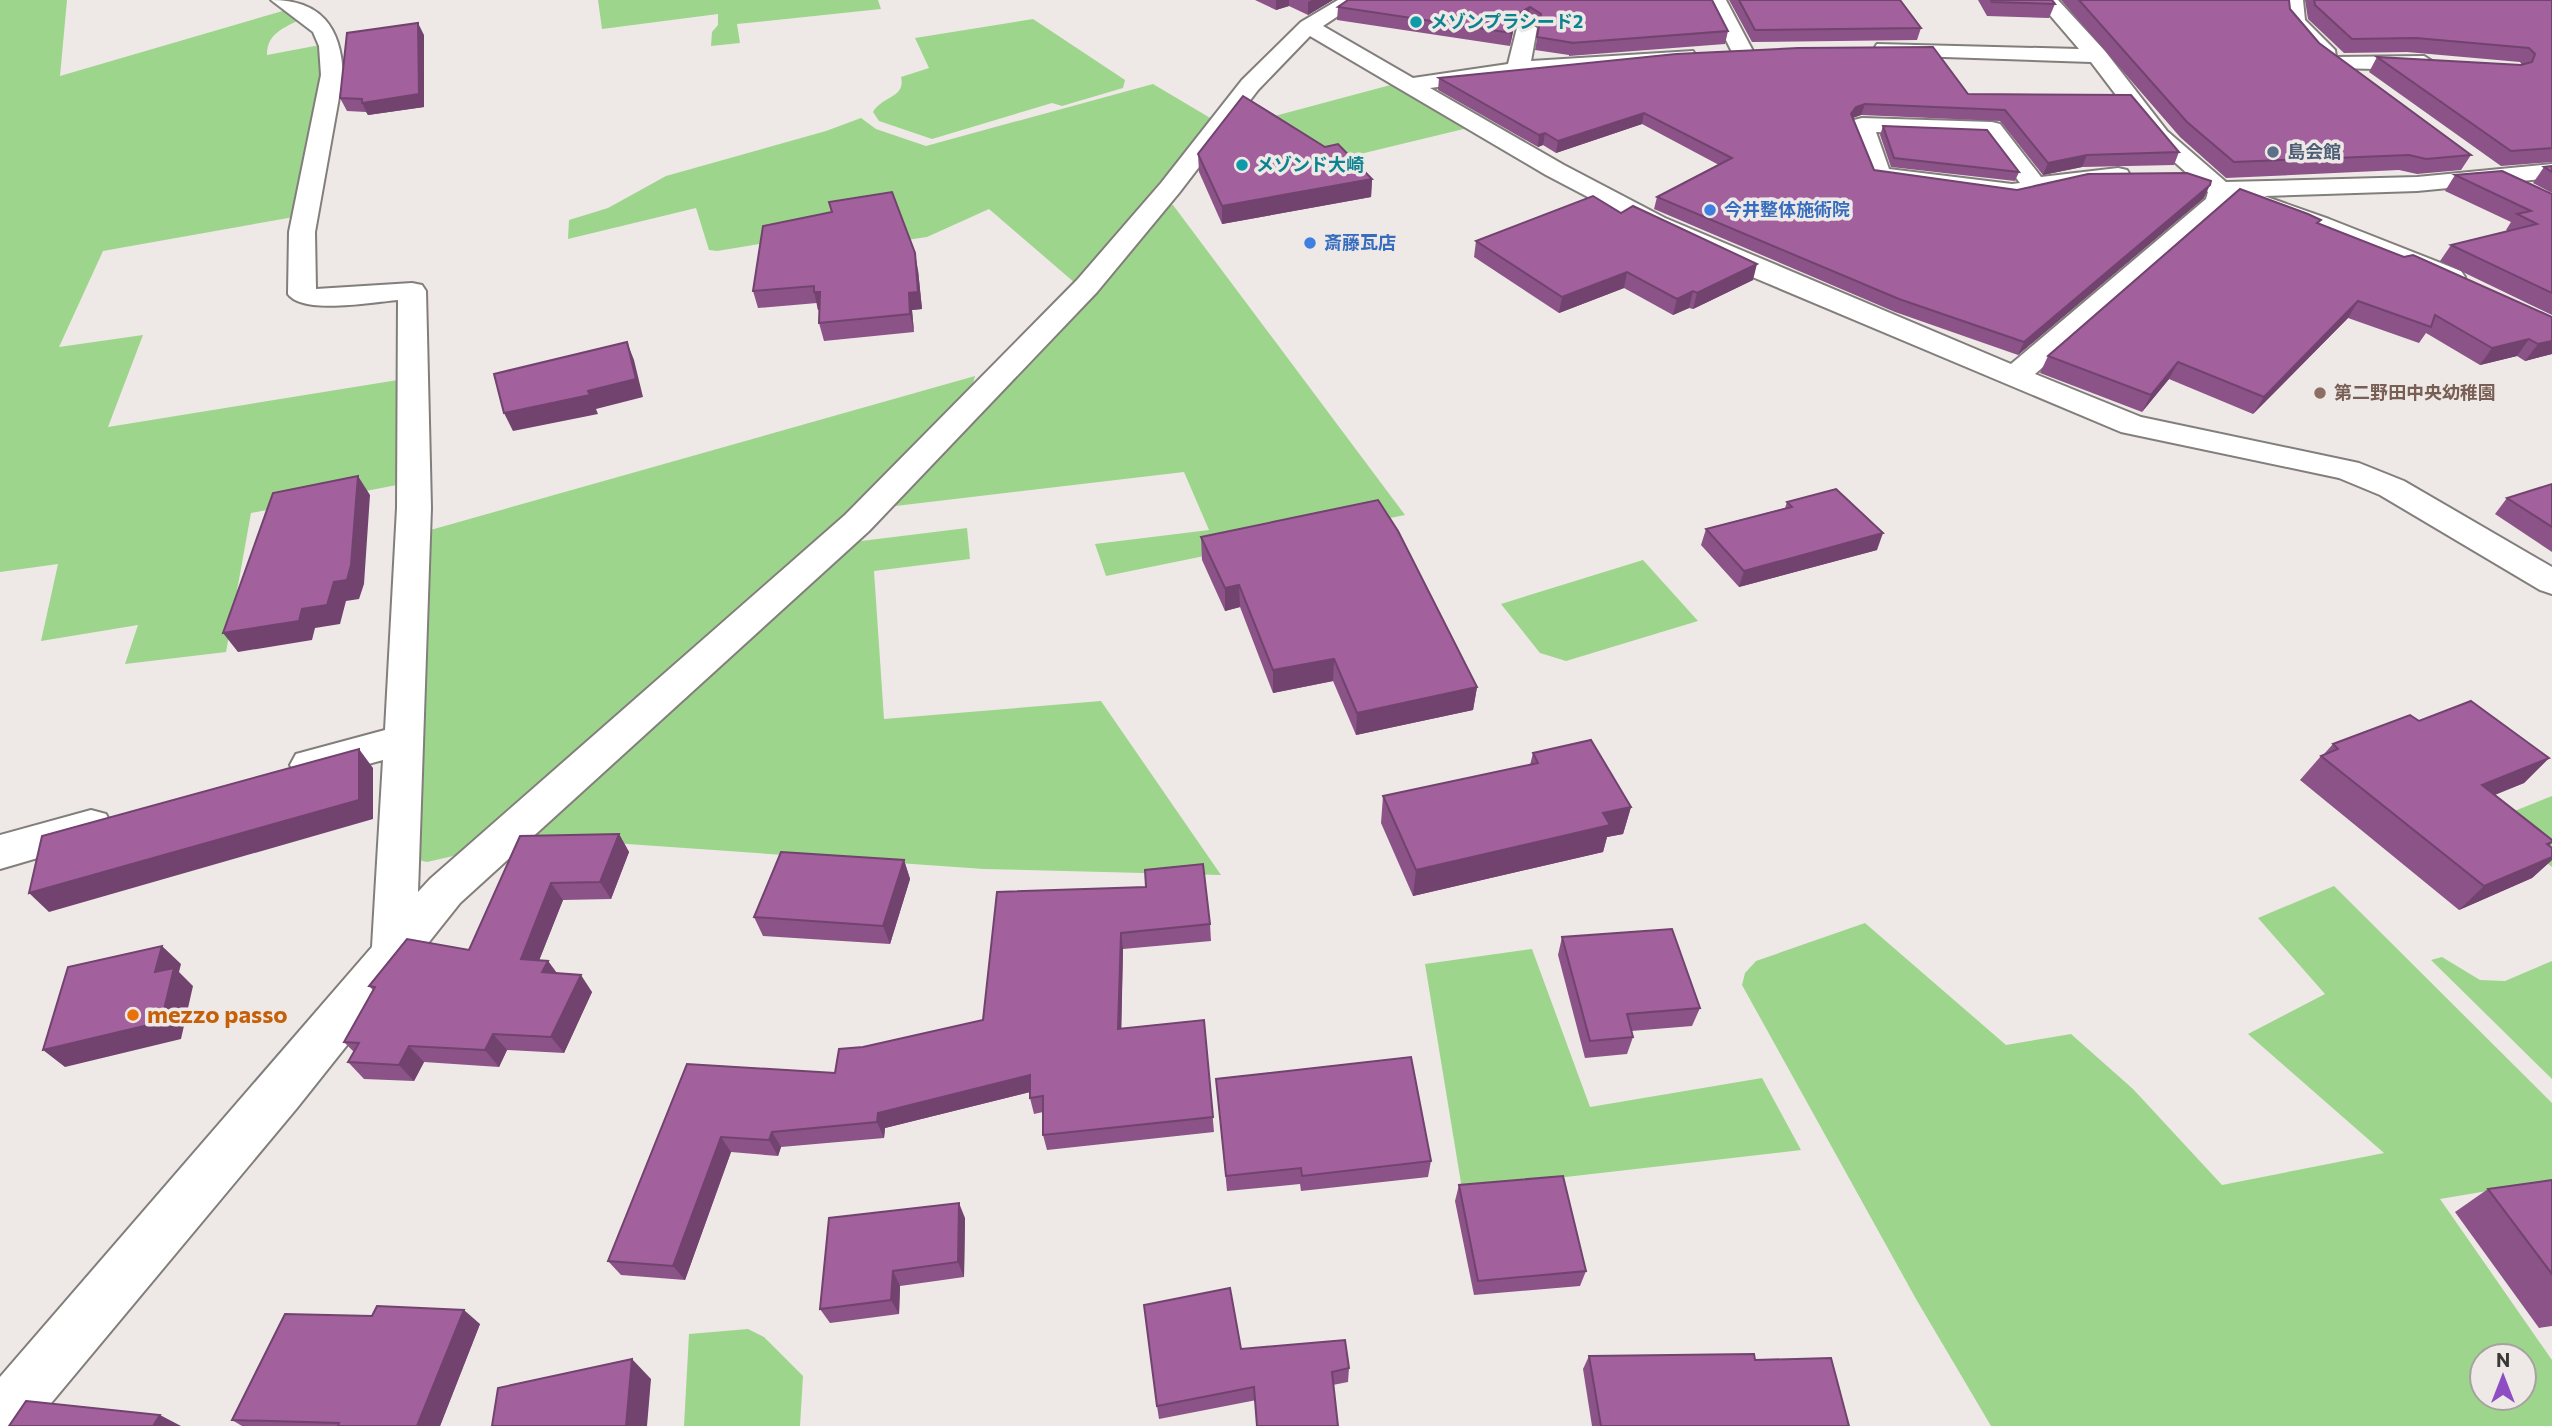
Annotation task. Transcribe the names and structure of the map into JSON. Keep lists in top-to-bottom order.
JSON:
{
  "places": [
    "メゾンプラシード2",
    "島会館",
    "メゾンド大崎",
    "今井整体施術院",
    "斎藤瓦店",
    "第二野田中央幼稚園",
    "mezzo passo"
  ],
  "north": "top"
}
